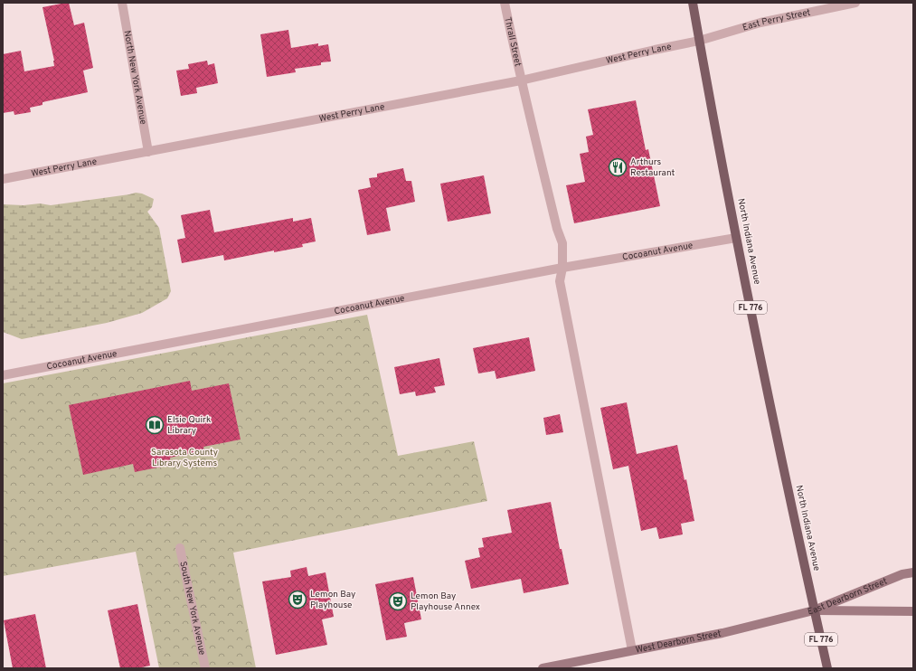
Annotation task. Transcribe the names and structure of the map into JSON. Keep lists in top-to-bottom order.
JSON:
{
  "streets": {
    "main road": ["North Indiana Avenue", "FL 776"],
    "street": [
      "East Perry Street",
      "Thrall Street",
      "West Perry Lane",
      "North New York Avenue",
      "Cocoanut Avenue",
      "East Dearborn Street",
      "South New York Avenue",
      "West Dearborn Street"
    ]
  },
  "crossings": [
    ["East Perry Street", "West Perry Lane"],
    ["East Perry Street", "North Indiana Avenue"],
    ["Thrall Street", "West Perry Lane"],
    ["Thrall Street", "Cocoanut Avenue"],
    ["Thrall Street", "West Dearborn Street"],
    ["West Perry Lane", "North New York Avenue"],
    ["West Perry Lane", "North Indiana Avenue"],
    ["North Indiana Avenue", "Cocoanut Avenue"],
    ["North Indiana Avenue", "FL 776"],
    ["North Indiana Avenue", "East Dearborn Street"],
    ["North Indiana Avenue", "West Dearborn Street"],
    ["FL 776", "East Dearborn Street"],
    ["FL 776", "West Dearborn Street"],
    ["East Dearborn Street", "West Dearborn Street"]
  ],
  "parks": ["Sarasota County Library Systems"],
  "places": {
    "restaurant": ["Arthurs Restaurant"],
    "library": ["Elsie Quirk Library"],
    "theatre": ["Lemon Bay Playhouse", "Lemon Bay Playhouse Annex"]
  }
}
